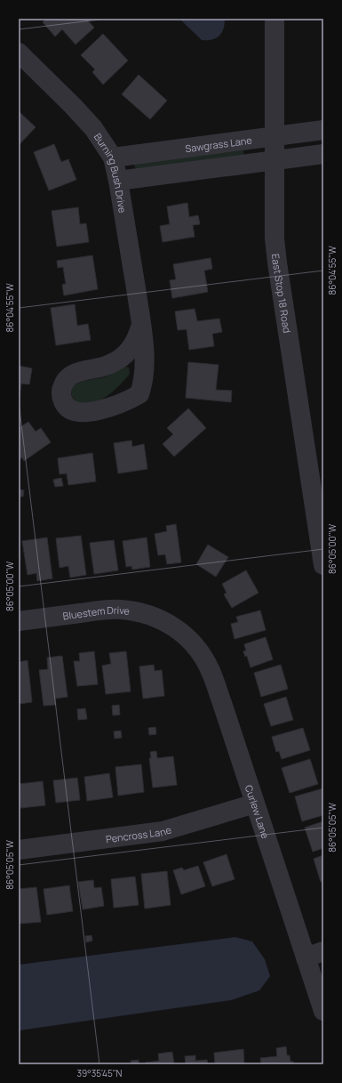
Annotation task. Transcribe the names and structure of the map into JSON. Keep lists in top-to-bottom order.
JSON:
{
  "streets": {
    "street": [
      "Sawgrass Lane",
      "Burning Bush Drive",
      "East Stop 18 Road",
      "Bluestem Drive",
      "Curlew Lane",
      "Pencross Lane"
    ]
  },
  "crossings": [
    ["Sawgrass Lane", "Burning Bush Drive"],
    ["Sawgrass Lane", "East Stop 18 Road"],
    ["Bluestem Drive", "Curlew Lane"],
    ["Curlew Lane", "Pencross Lane"]
  ],
  "coordinates": [
    "86°04'55\"W",
    "86°05'00\"W",
    "86°05'05\"W",
    "39°35'45\"N"
  ]
}
